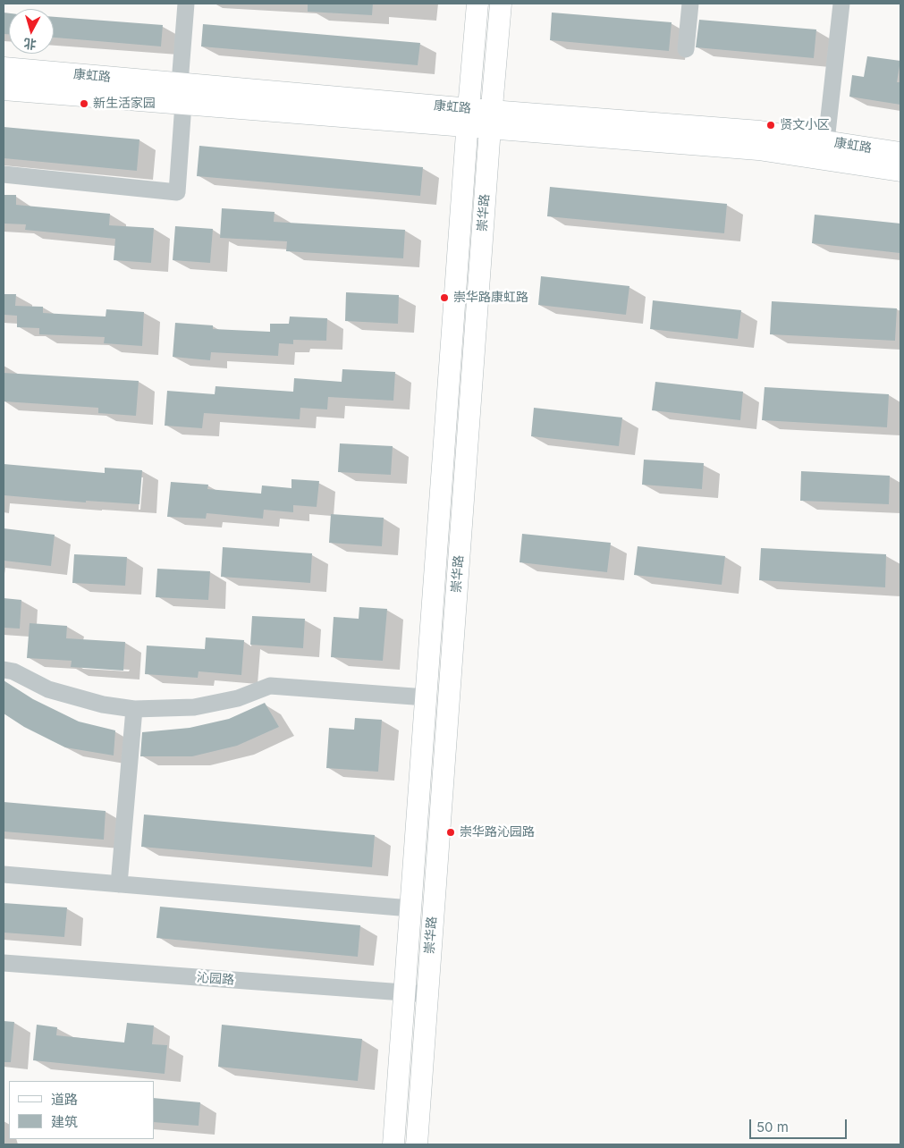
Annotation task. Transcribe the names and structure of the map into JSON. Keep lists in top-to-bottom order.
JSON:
{
  "streets": {
    "main road": ["康虹路", "崇华路"],
    "street": ["沁园路"]
  },
  "crossings": [
    ["康虹路", "崇华路"],
    ["崇华路", "沁园路"]
  ],
  "places": [
    "新生活家园",
    "贤文小区",
    "崇华路康虹路",
    "崇华路沁园路"
  ],
  "legend": ["道路", "建筑"],
  "scale_bar": "50 m",
  "north": "bottom"
}
